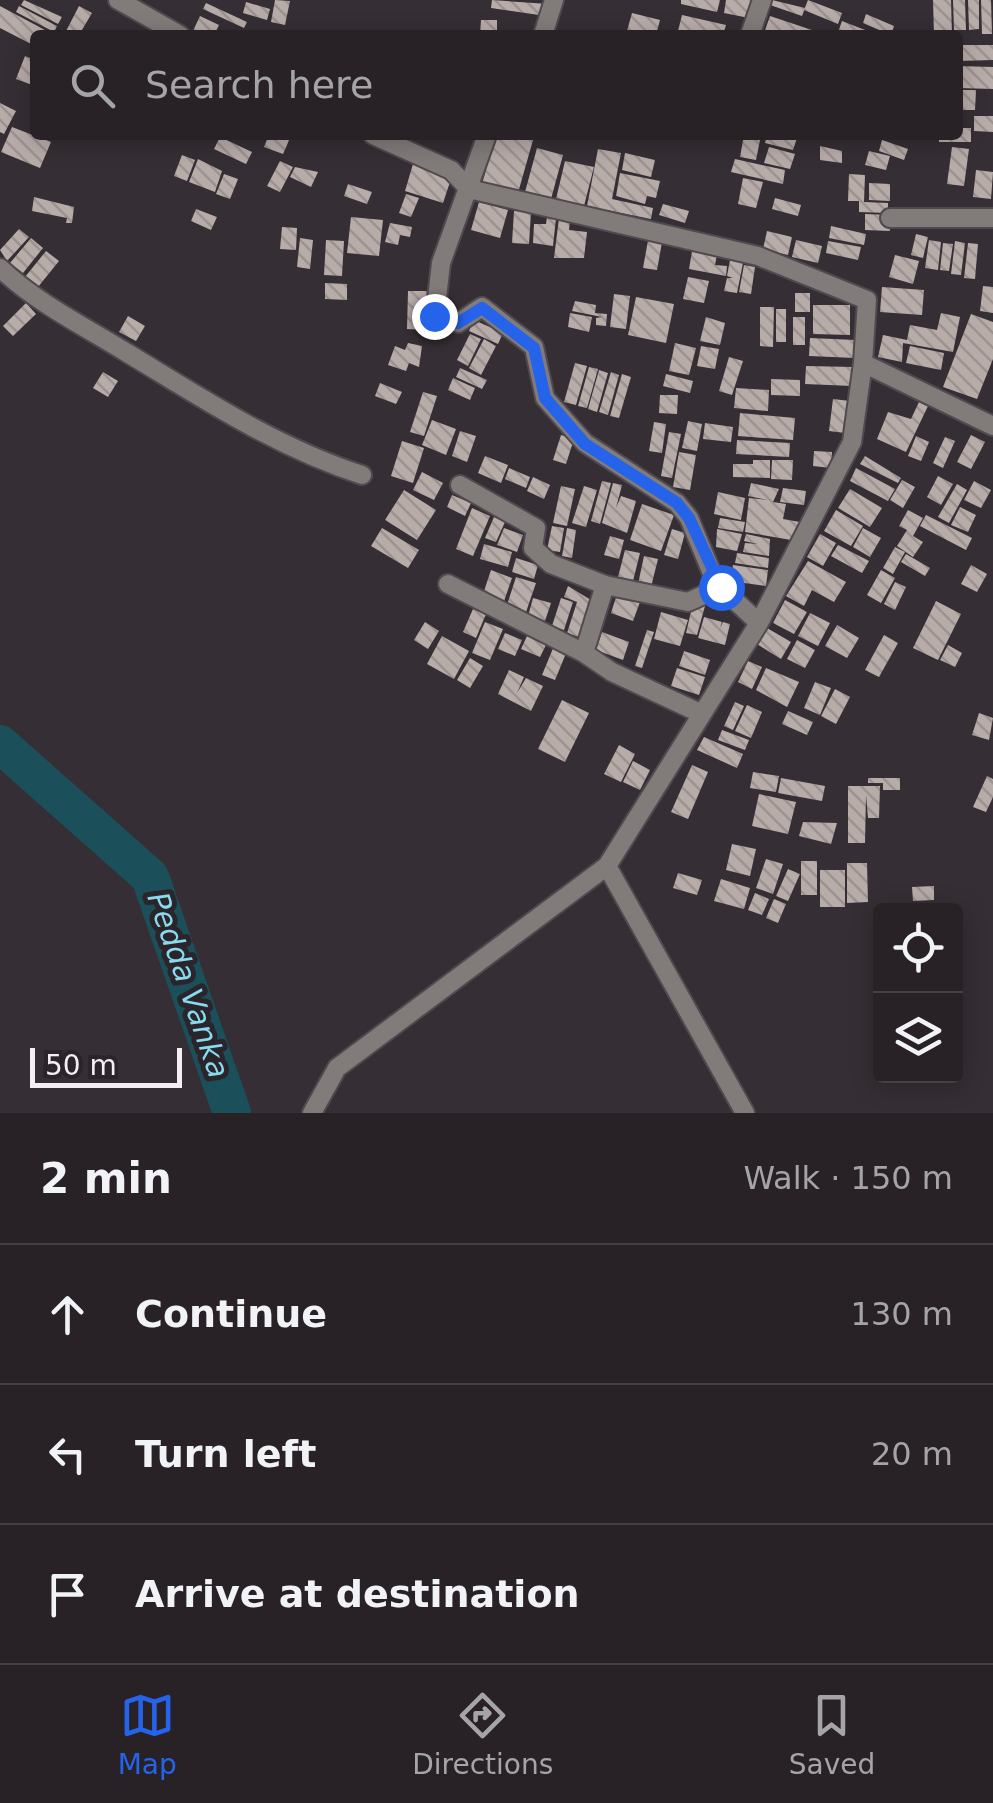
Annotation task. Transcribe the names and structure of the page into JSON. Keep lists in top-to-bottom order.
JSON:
{
  "water": ["Pedda Vanka"],
  "scale_bar": "50 m",
  "page": {
    "search": "Search here",
    "scale": "50 m",
    "heading": ["2 min", "Walk · 150 m"],
    "list": [
      ["Continue", "130 m"],
      ["Turn left", "20 m"],
      "Arrive at destination"
    ],
    "nav": ["Map", "Directions", "Saved"]
  }
}
